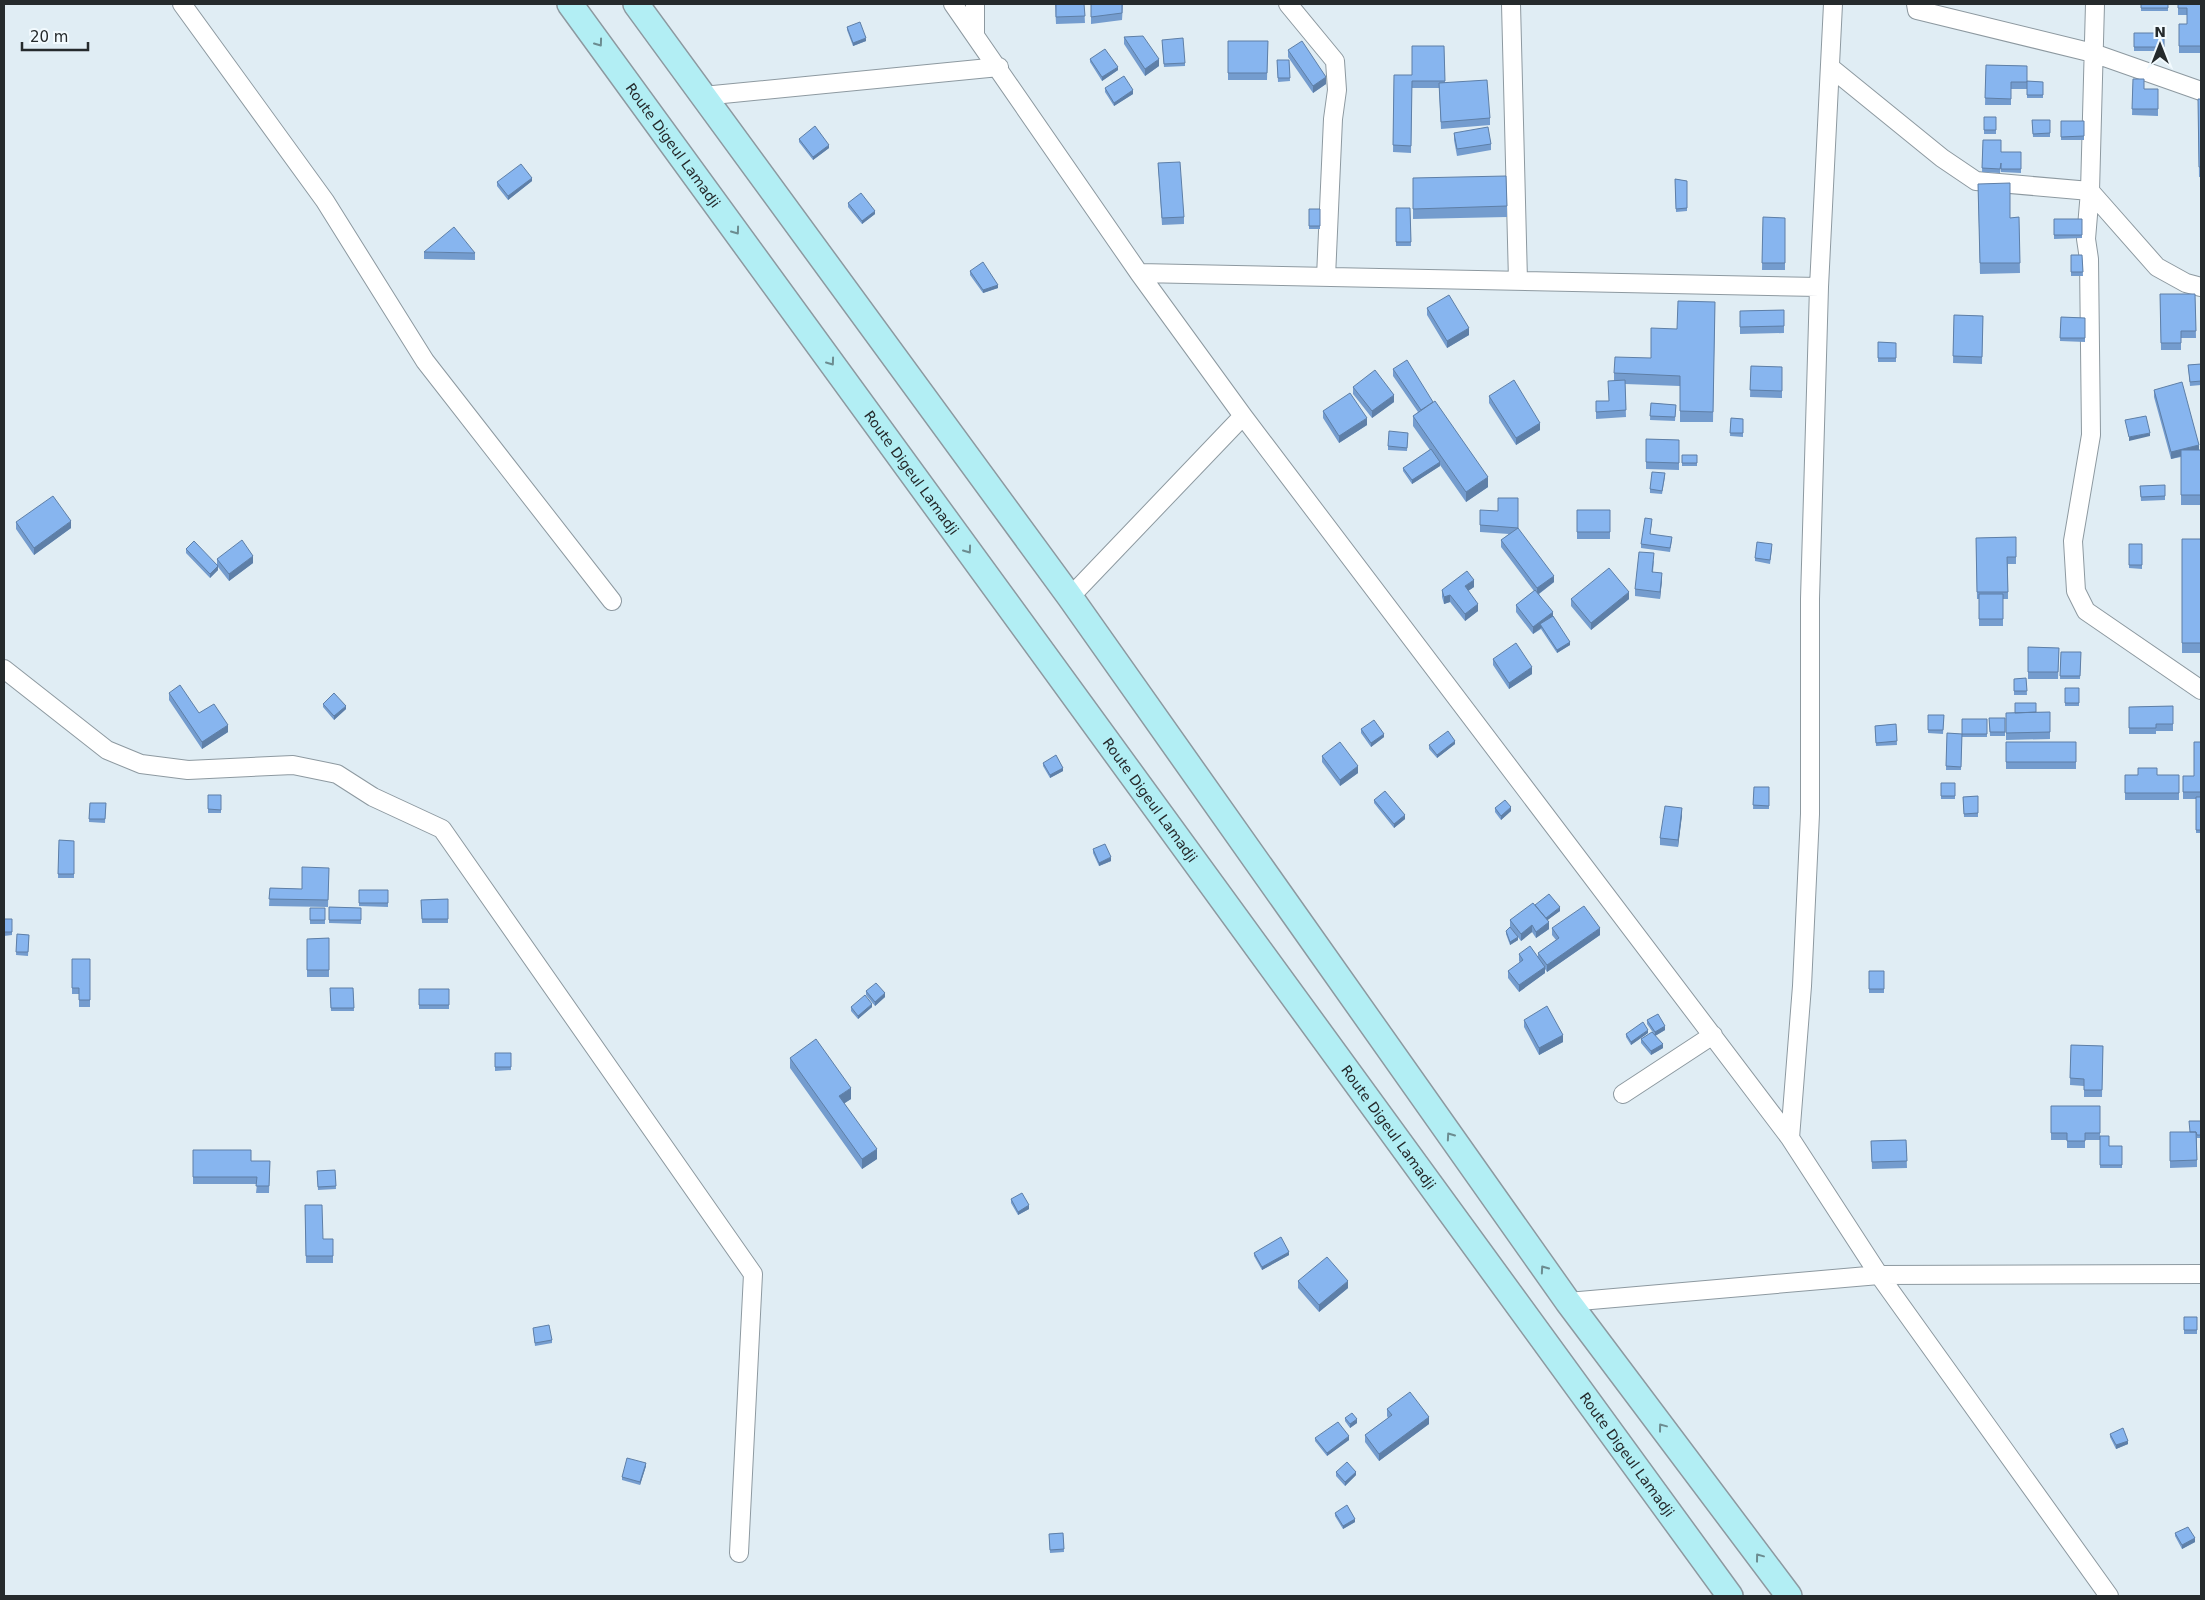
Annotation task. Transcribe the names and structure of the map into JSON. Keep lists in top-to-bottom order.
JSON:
{
  "streets": {
    "main road": ["Route Digeul Lamadji"]
  },
  "scale_bar": "20 m",
  "north": "top"
}
